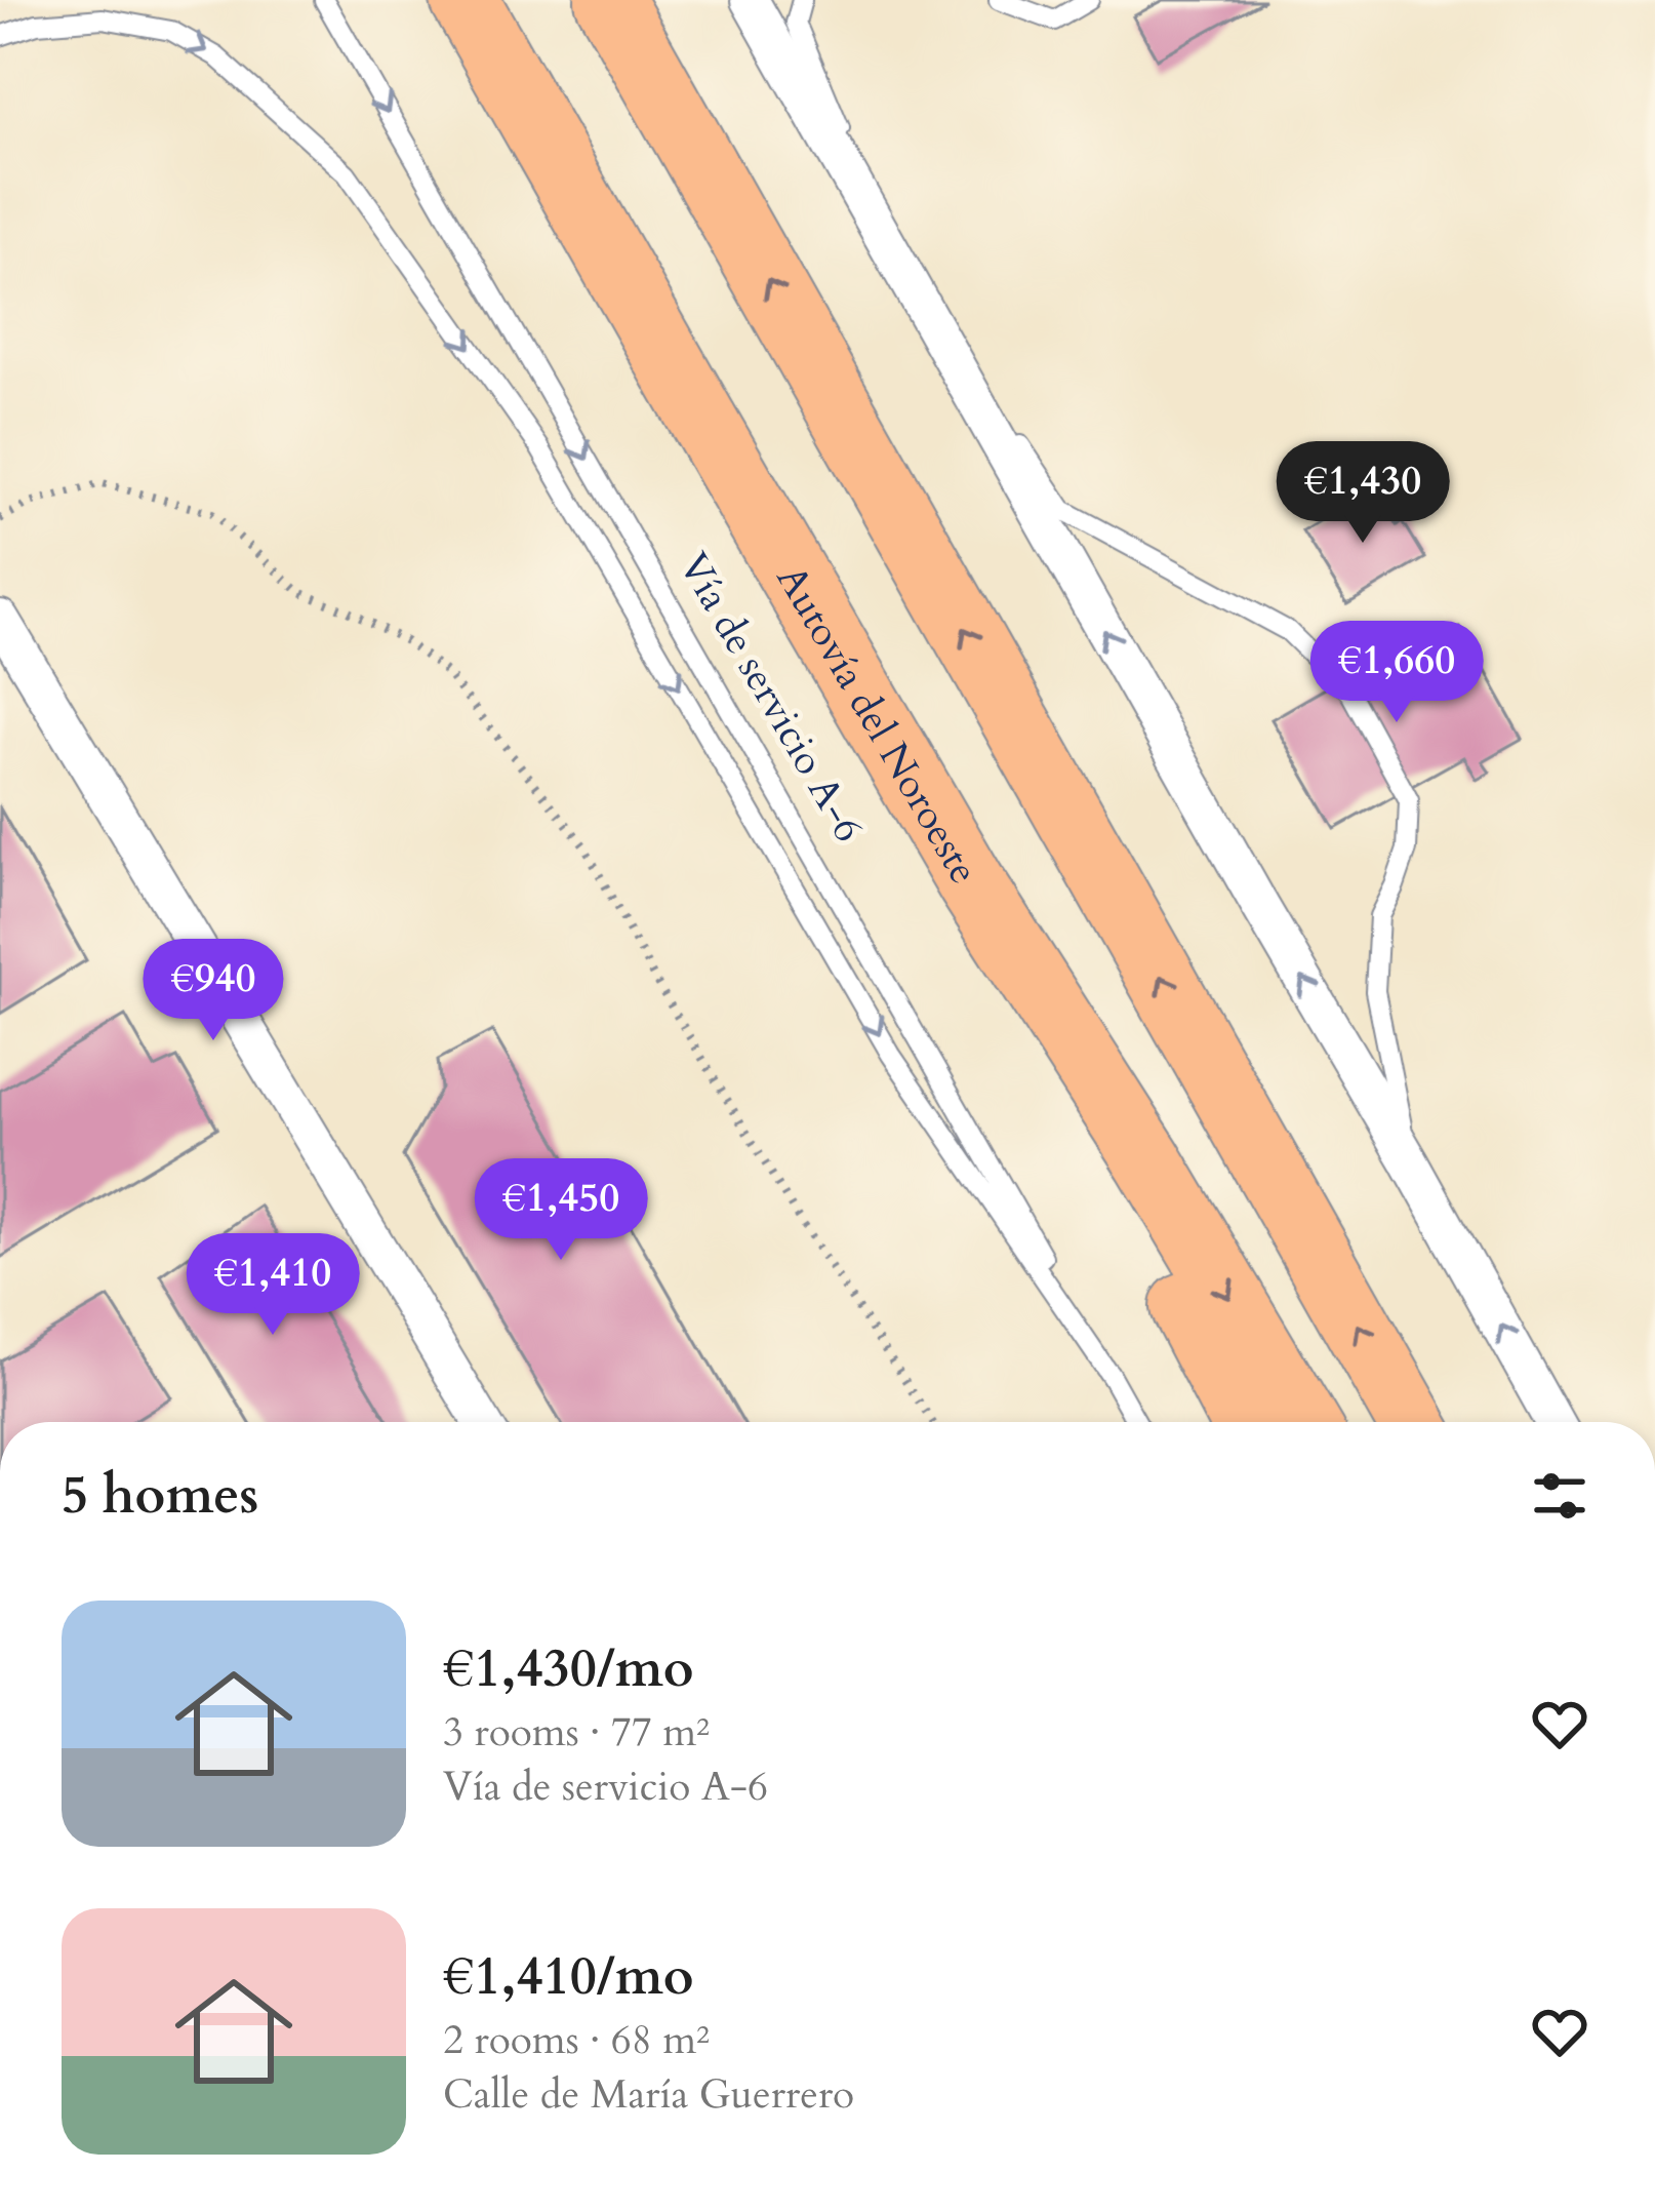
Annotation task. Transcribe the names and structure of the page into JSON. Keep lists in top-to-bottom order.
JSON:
{
  "streets": {
    "highway": ["Autovía del Noroeste"],
    "lane": ["Vía de servicio A-6"]
  },
  "page": {
    "price": [
      "€1,430",
      "€1,660",
      "€940",
      "€1,450",
      "€1,410"
    ],
    "heading": "5 homes",
    "list": [
      {
        "name": "€1,430/mo",
        "note": "3 rooms · 77 m² · Vía de servicio A-6"
      },
      {
        "name": "€1,410/mo",
        "note": "2 rooms · 68 m² · Calle de María Guerrero"
      }
    ]
  }
}
